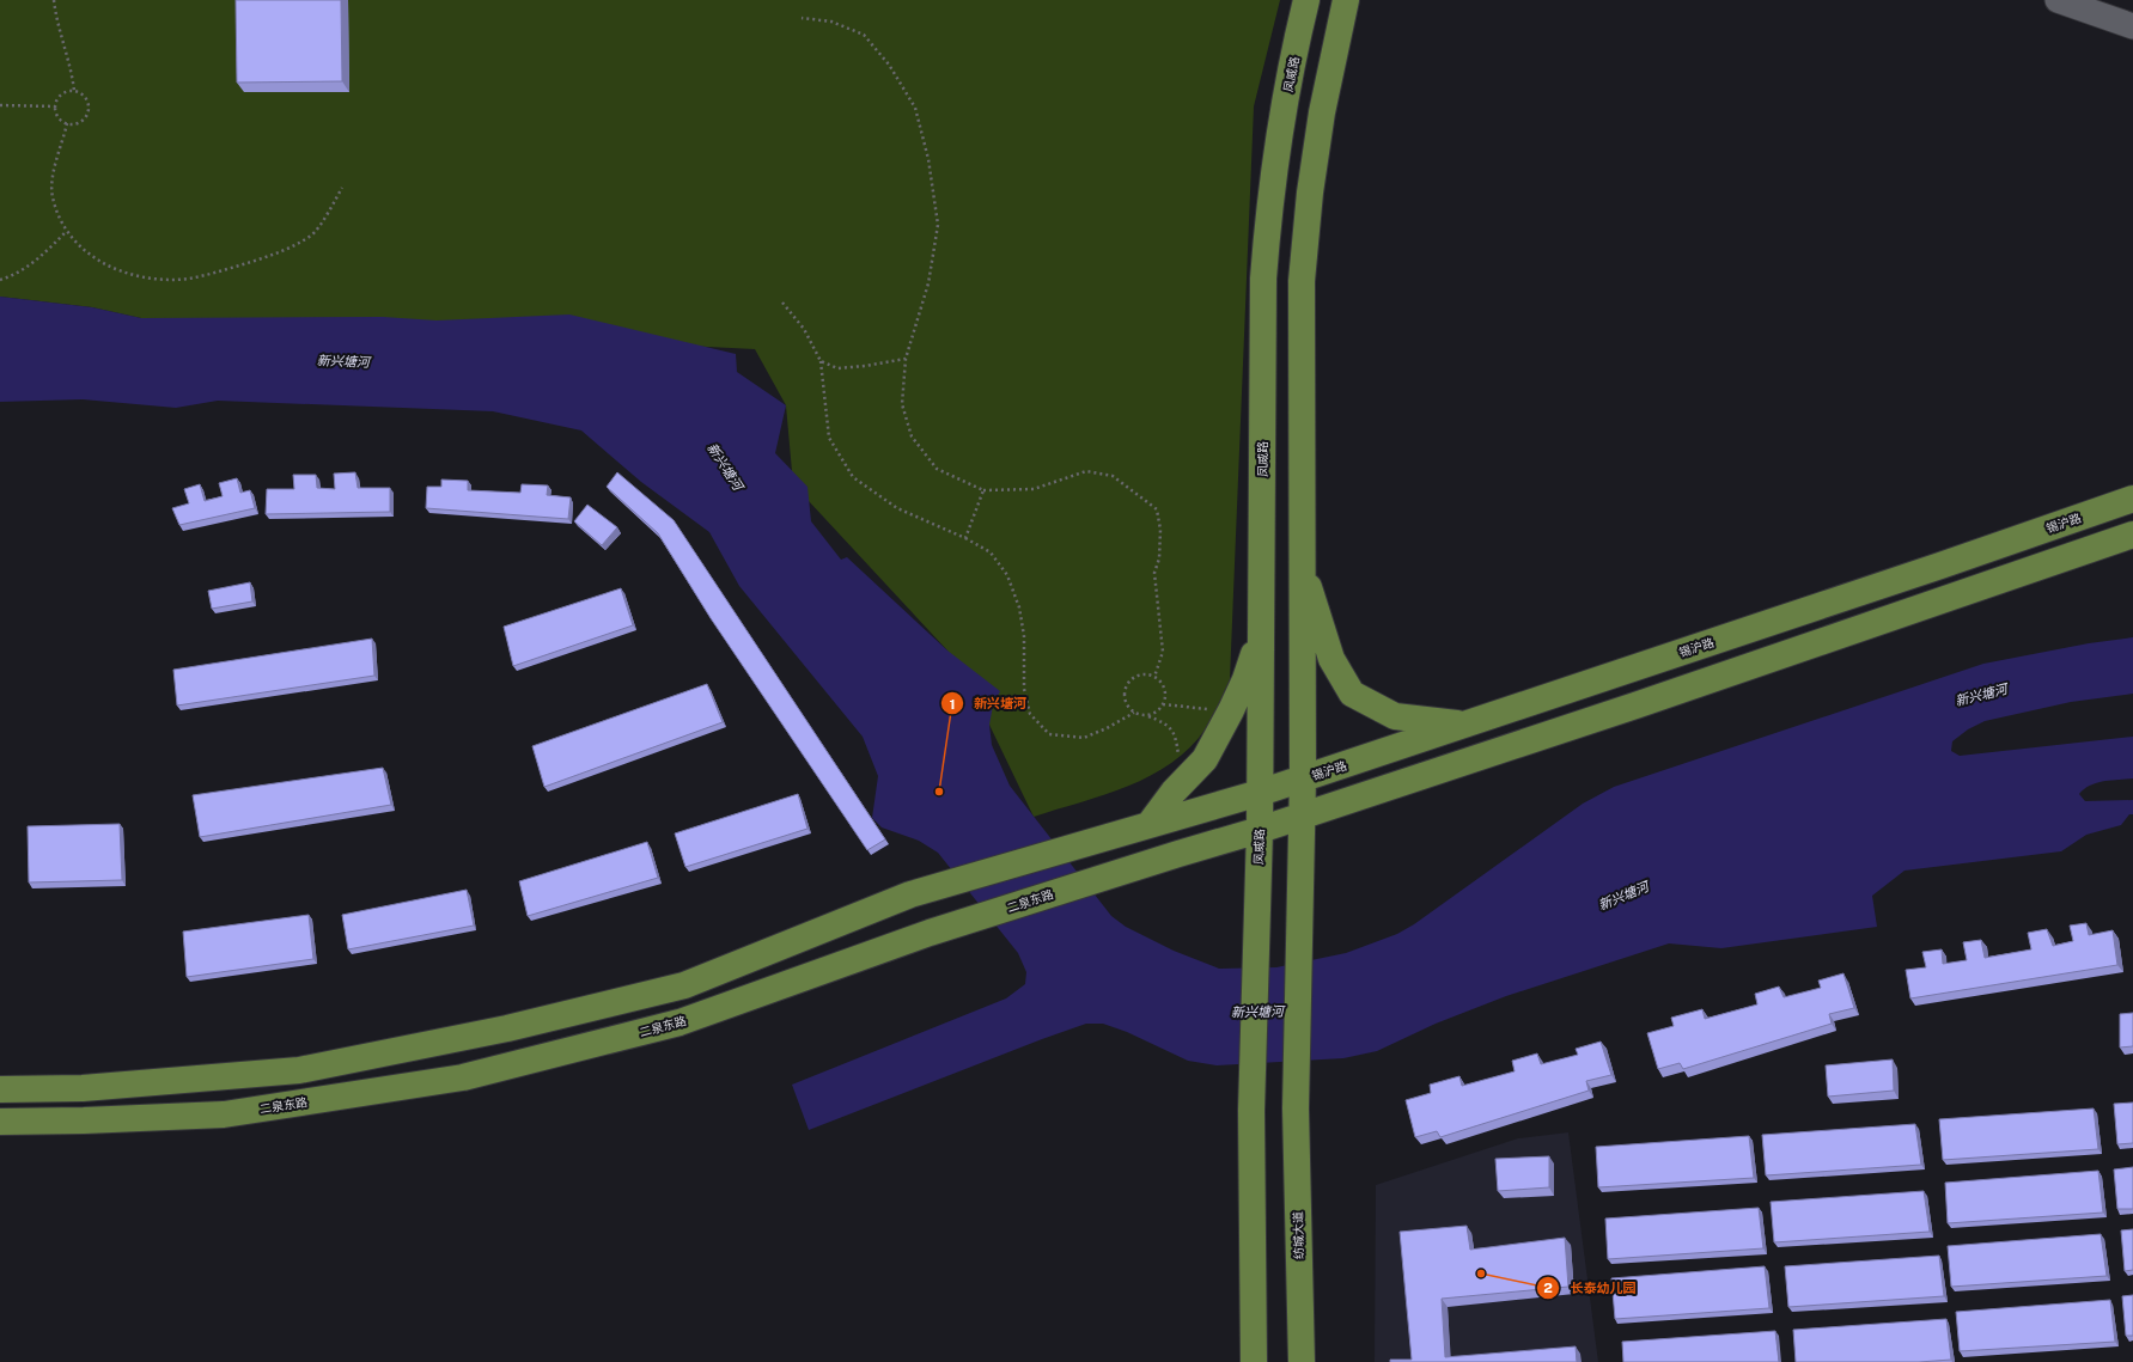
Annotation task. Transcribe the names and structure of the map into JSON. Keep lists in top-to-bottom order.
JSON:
{
  "streets": {
    "main road": [
      "凤威路",
      "锡沪路",
      "二泉东路",
      "纺城大道"
    ]
  },
  "crossings": [
    ["凤威路", "锡沪路"],
    ["凤威路", "二泉东路"],
    ["二泉东路", "纺城大道"]
  ],
  "water": ["新兴塘河"],
  "places": ["新兴塘河", "长泰幼儿园"]
}
